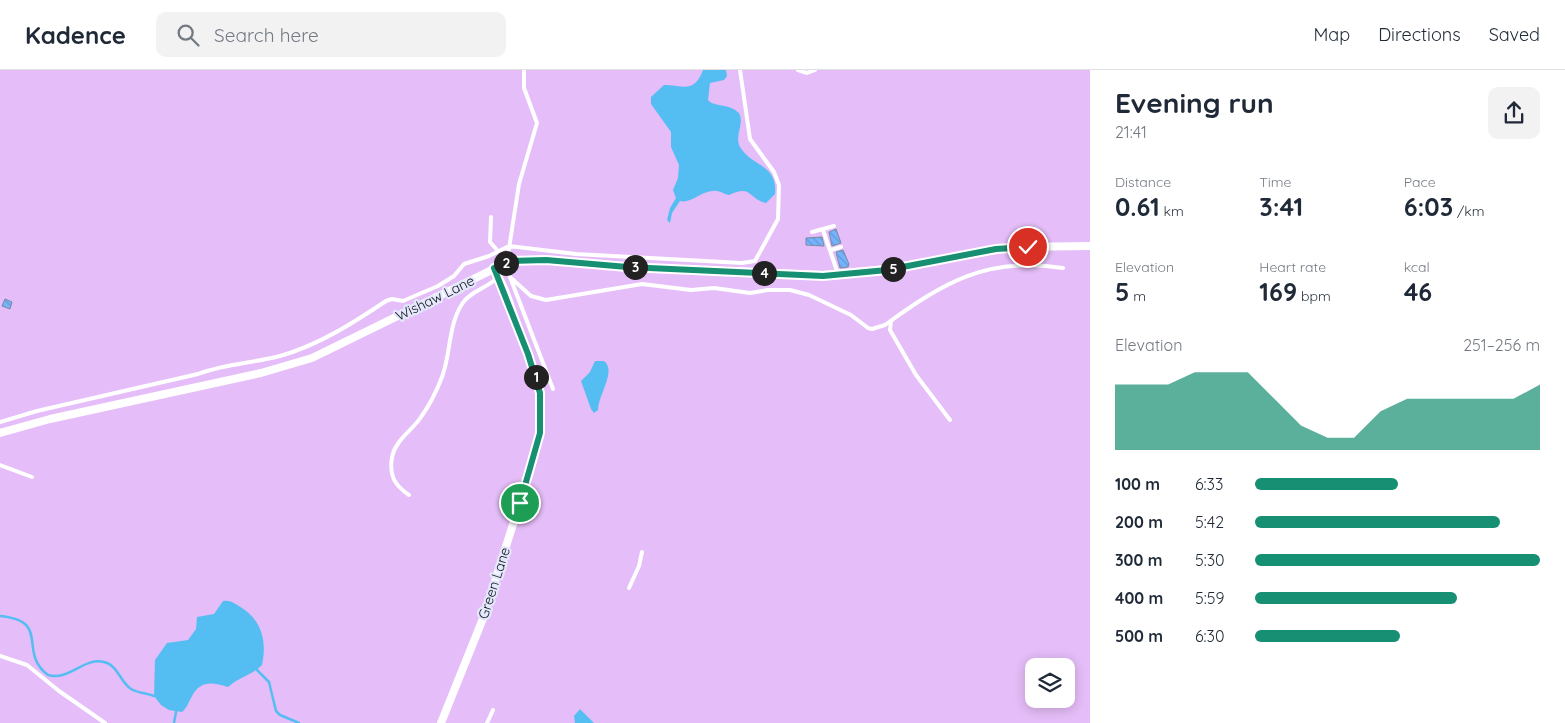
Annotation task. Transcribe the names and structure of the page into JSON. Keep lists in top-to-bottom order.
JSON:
{
  "streets": {
    "street": ["Wishaw Lane", "Green Lane"]
  },
  "crossings": [
    ["Wishaw Lane", "Green Lane"]
  ],
  "page": {
    "header": "Kadence",
    "search": "Search here",
    "nav": ["Map", "Directions", "Saved"],
    "heading": ["Evening run", "21:41"],
    "stats": [
      ["Distance", "0.61 km"],
      ["Time", "3:41"],
      ["Pace", "6:03 /km"],
      ["Elevation", "5 m"],
      ["Heart rate", "169 bpm"],
      ["kcal", "46"]
    ],
    "pins": [
      "2",
      "3",
      "5",
      "4",
      "1"
    ],
    "chart": ["Elevation", "251–256 m"],
    "list": [
      {
        "name": "100 m",
        "note": "6:33"
      },
      {
        "name": "200 m",
        "note": "5:42"
      },
      {
        "name": "300 m",
        "note": "5:30"
      },
      {
        "name": "400 m",
        "note": "5:59"
      },
      {
        "name": "500 m",
        "note": "6:30"
      }
    ]
  }
}
